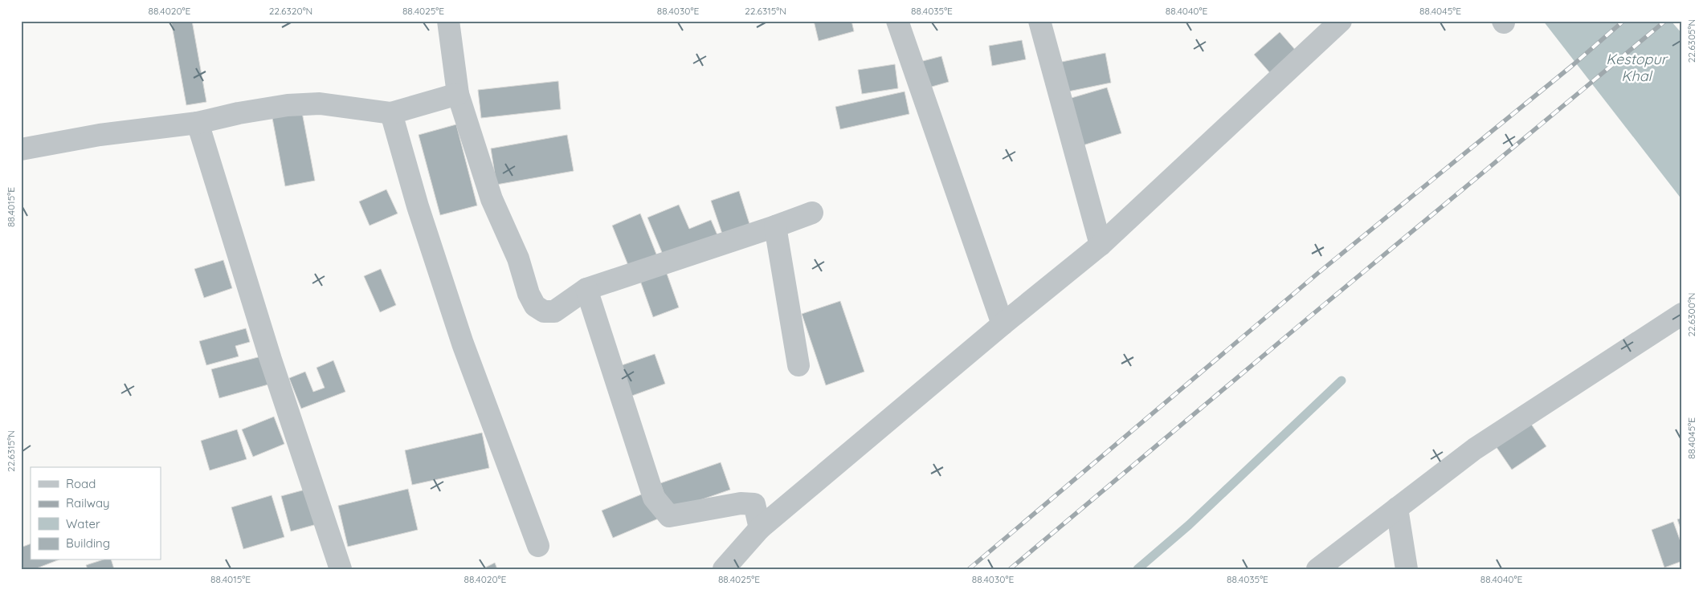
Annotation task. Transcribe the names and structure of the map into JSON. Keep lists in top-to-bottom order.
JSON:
{
  "water": ["Kestopur Khal"],
  "legend": [
    "Road",
    "Railway",
    "Water",
    "Building"
  ],
  "coordinates": [
    "88.4020°E",
    "22.6320°N",
    "88.4025°E",
    "88.4030°E",
    "22.6315°N",
    "88.4035°E",
    "88.4040°E",
    "88.4045°E",
    "22.6305°N",
    "88.4015°E",
    "22.6300°N"
  ]
}
